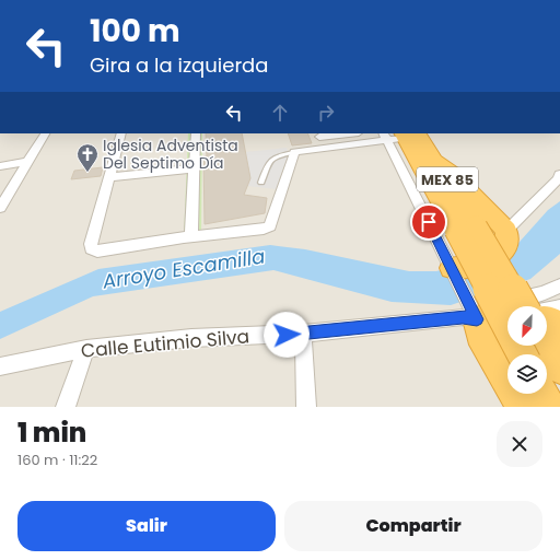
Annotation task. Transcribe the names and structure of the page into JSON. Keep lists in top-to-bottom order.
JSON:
{
  "streets": {
    "highway": ["MEX 85"],
    "street": ["Calle Eutimio Silva"]
  },
  "crossings": [
    ["MEX 85", "Calle Eutimio Silva"]
  ],
  "water": ["Arroyo Escamilla"],
  "places": {
    "church": ["Iglesia Adventista Del Septimo Día"]
  },
  "north": "bottom left",
  "page": {
    "turn": ["100 m", "Gira a la izquierda"],
    "heading": ["1 min", "160 m · 11:22"],
    "buttons": ["Salir", "Compartir"]
  }
}
